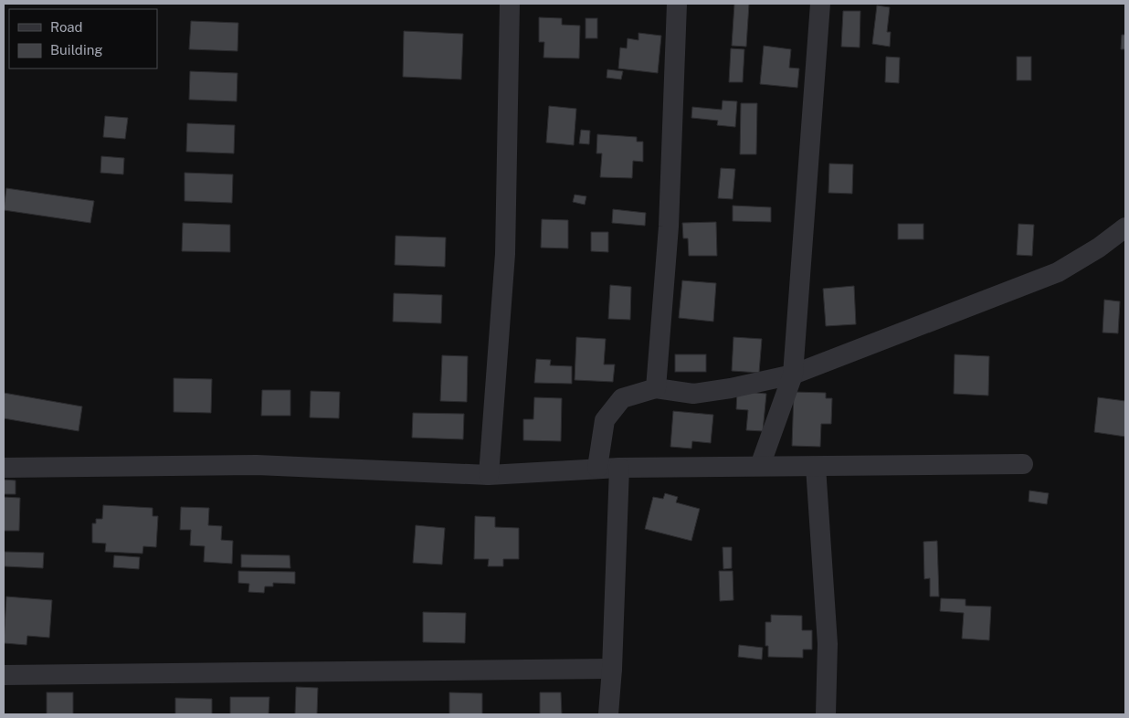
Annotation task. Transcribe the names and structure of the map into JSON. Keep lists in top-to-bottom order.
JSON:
{
  "legend": ["Road", "Building"]
}
